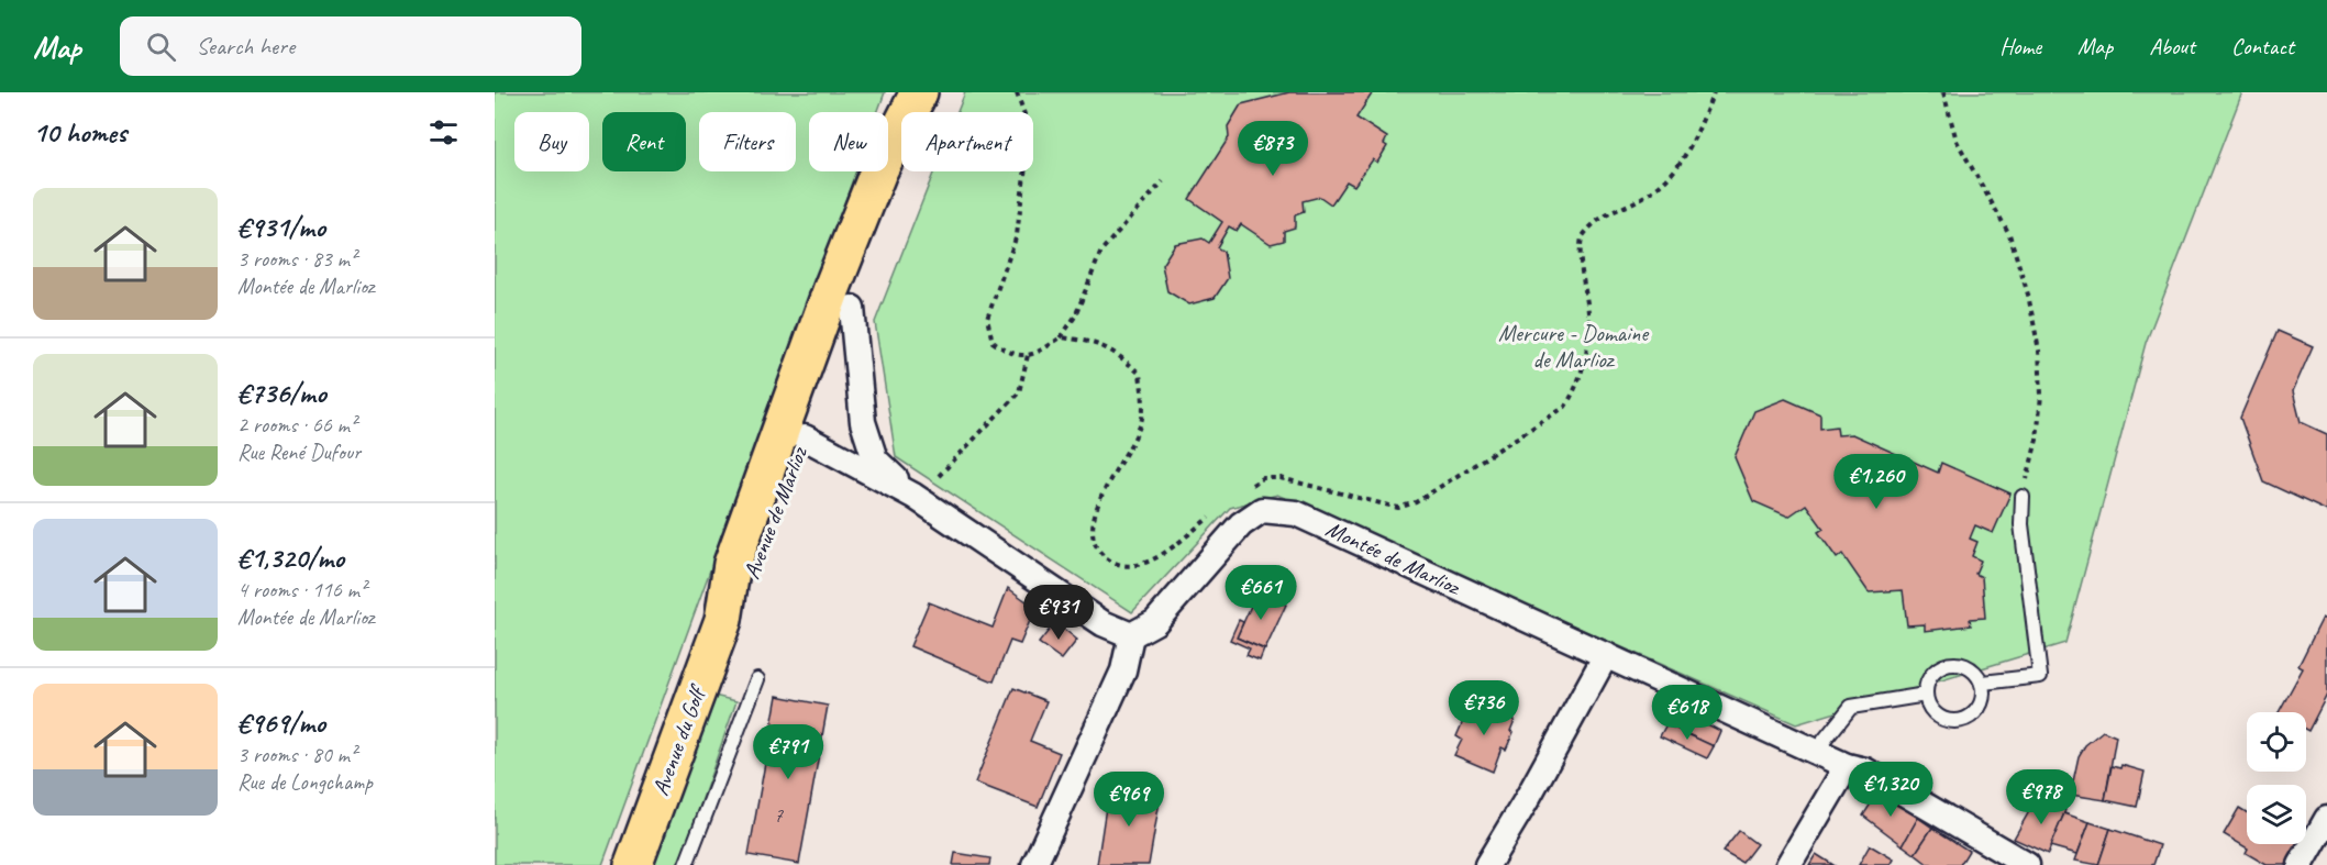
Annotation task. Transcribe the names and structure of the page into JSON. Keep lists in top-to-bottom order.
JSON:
{
  "streets": {
    "main road": ["Avenue de Marlioz", "Avenue du Golf"],
    "street": ["Montée de Marlioz"]
  },
  "crossings": [
    ["Avenue de Marlioz", "Avenue du Golf"]
  ],
  "parks": ["Mercure - Domaine de Marlioz"],
  "house_numbers": ["7"],
  "page": {
    "header": "Map",
    "search": "Search here",
    "nav": [
      "Home",
      "Map",
      "About",
      "Contact"
    ],
    "heading": "10 homes",
    "chip": [
      "Buy",
      "Rent",
      "Filters",
      "New",
      "Apartment"
    ],
    "price": [
      "€873",
      "€1,260",
      "€661",
      "€931",
      "€736",
      "€618",
      "€791",
      "€1,320",
      "€978",
      "€969"
    ],
    "list": [
      {
        "name": "€931/mo",
        "note": "3 rooms · 83 m² · Montée de Marlioz"
      },
      {
        "name": "€736/mo",
        "note": "2 rooms · 66 m² · Rue René Dufour"
      },
      {
        "name": "€1,320/mo",
        "note": "4 rooms · 116 m² · Montée de Marlioz"
      },
      {
        "name": "€969/mo",
        "note": "3 rooms · 80 m² · Rue de Longchamp"
      }
    ]
  }
}
